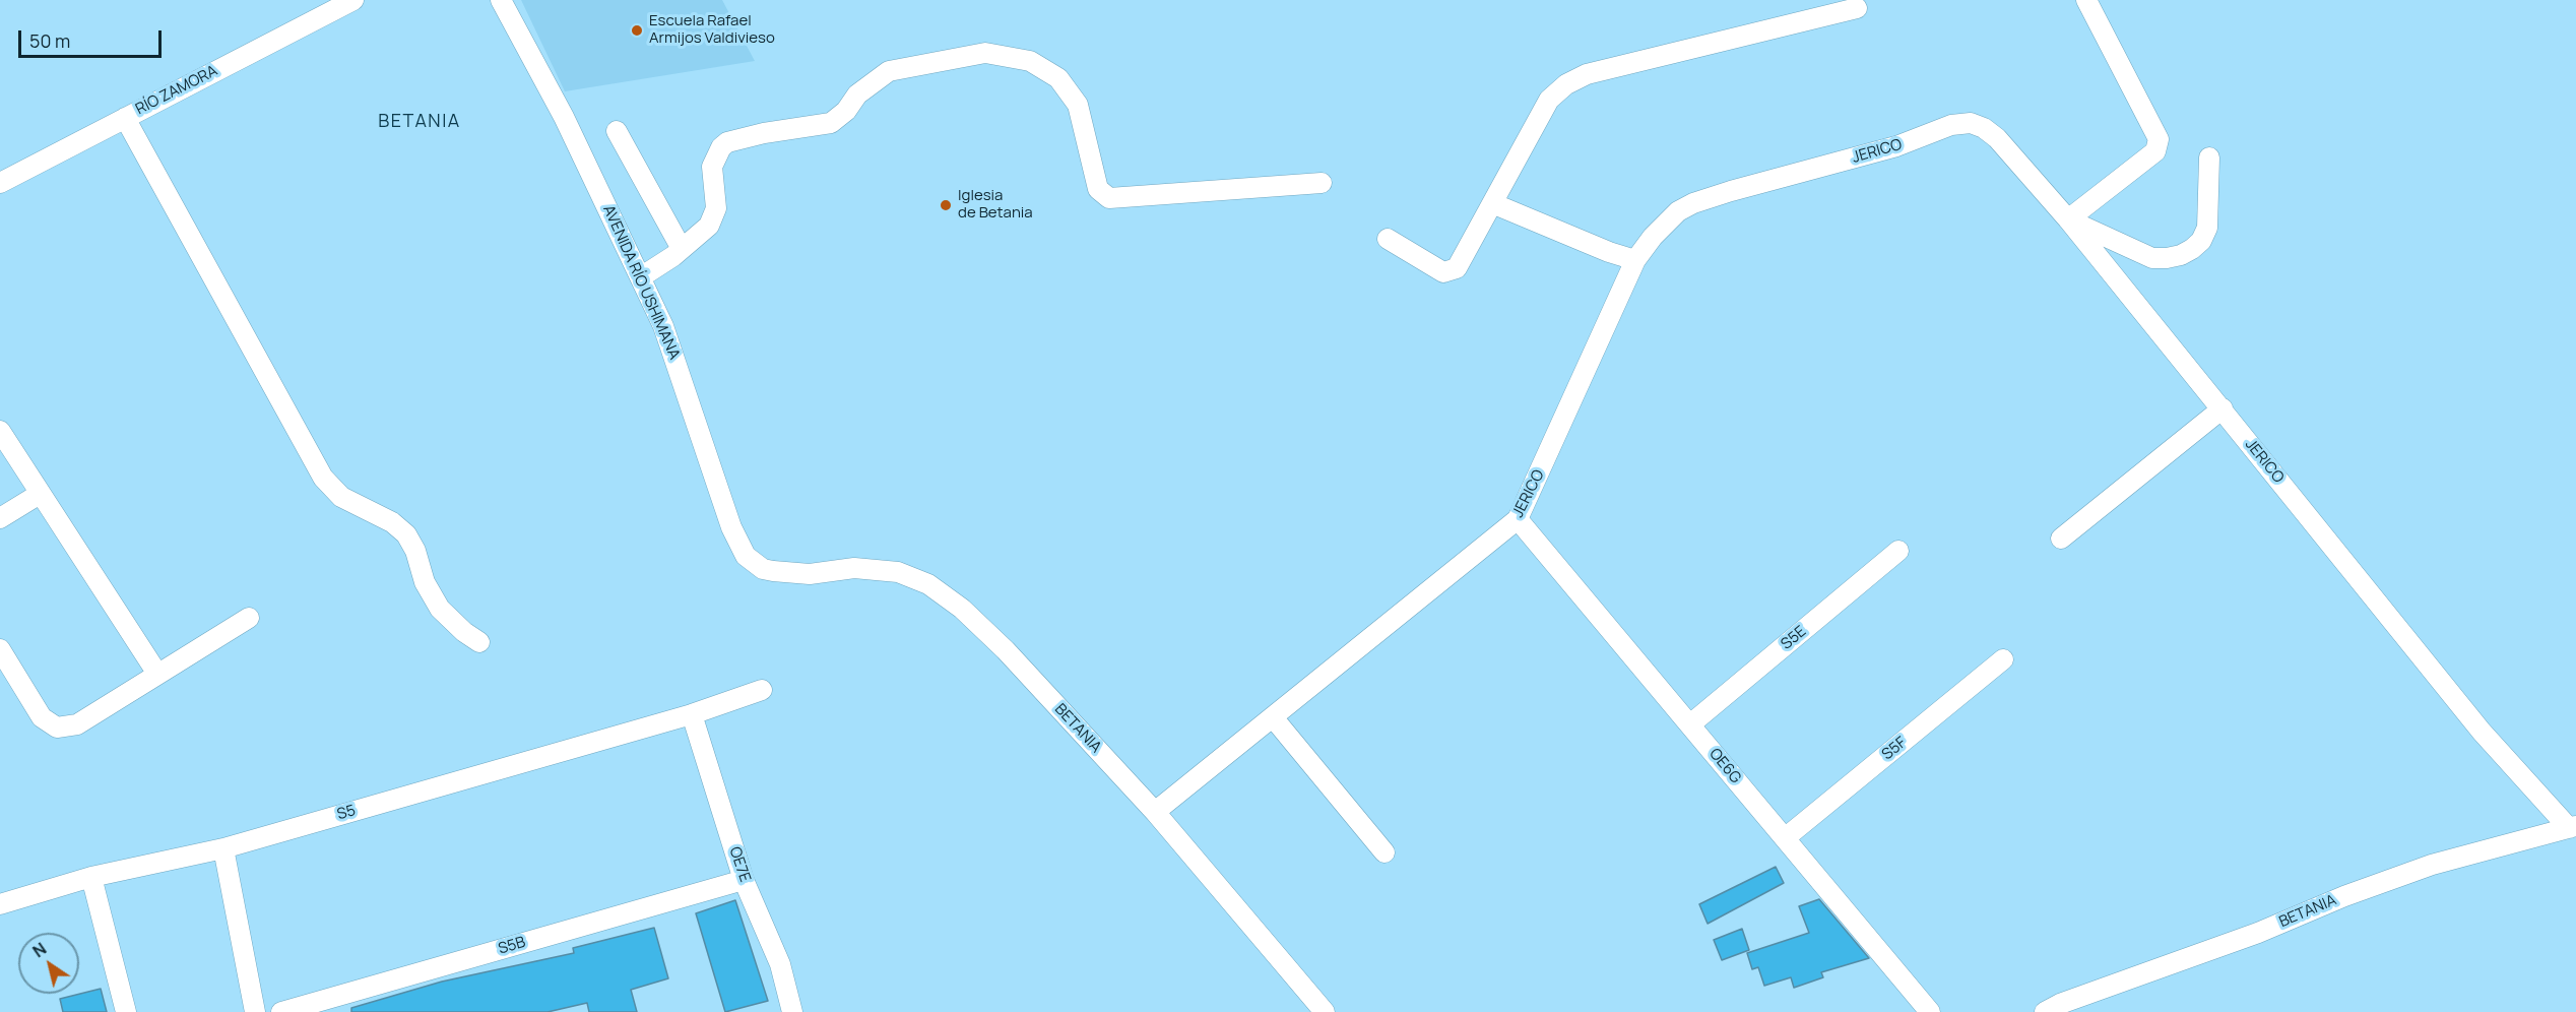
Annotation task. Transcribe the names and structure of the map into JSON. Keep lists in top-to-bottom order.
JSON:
{
  "streets": {
    "street": [
      "RÍO ZAMORA",
      "JERICO",
      "AVENIDA RÍO USHIMANA",
      "S5E",
      "BETANIA",
      "S5F",
      "OE6G",
      "S5",
      "OE7E",
      "S5B"
    ]
  },
  "crossings": [
    ["JERICO", "BETANIA"],
    ["JERICO", "OE6G"],
    ["AVENIDA RÍO USHIMANA", "BETANIA"],
    ["S5E", "OE6G"],
    ["S5F", "OE6G"],
    ["S5", "OE7E"],
    ["OE7E", "S5B"]
  ],
  "districts": ["BETANIA"],
  "places": ["Escuela Rafael Armijos Valdivieso", "Iglesia de Betania"],
  "scale_bar": "50 m",
  "north": "top left"
}
